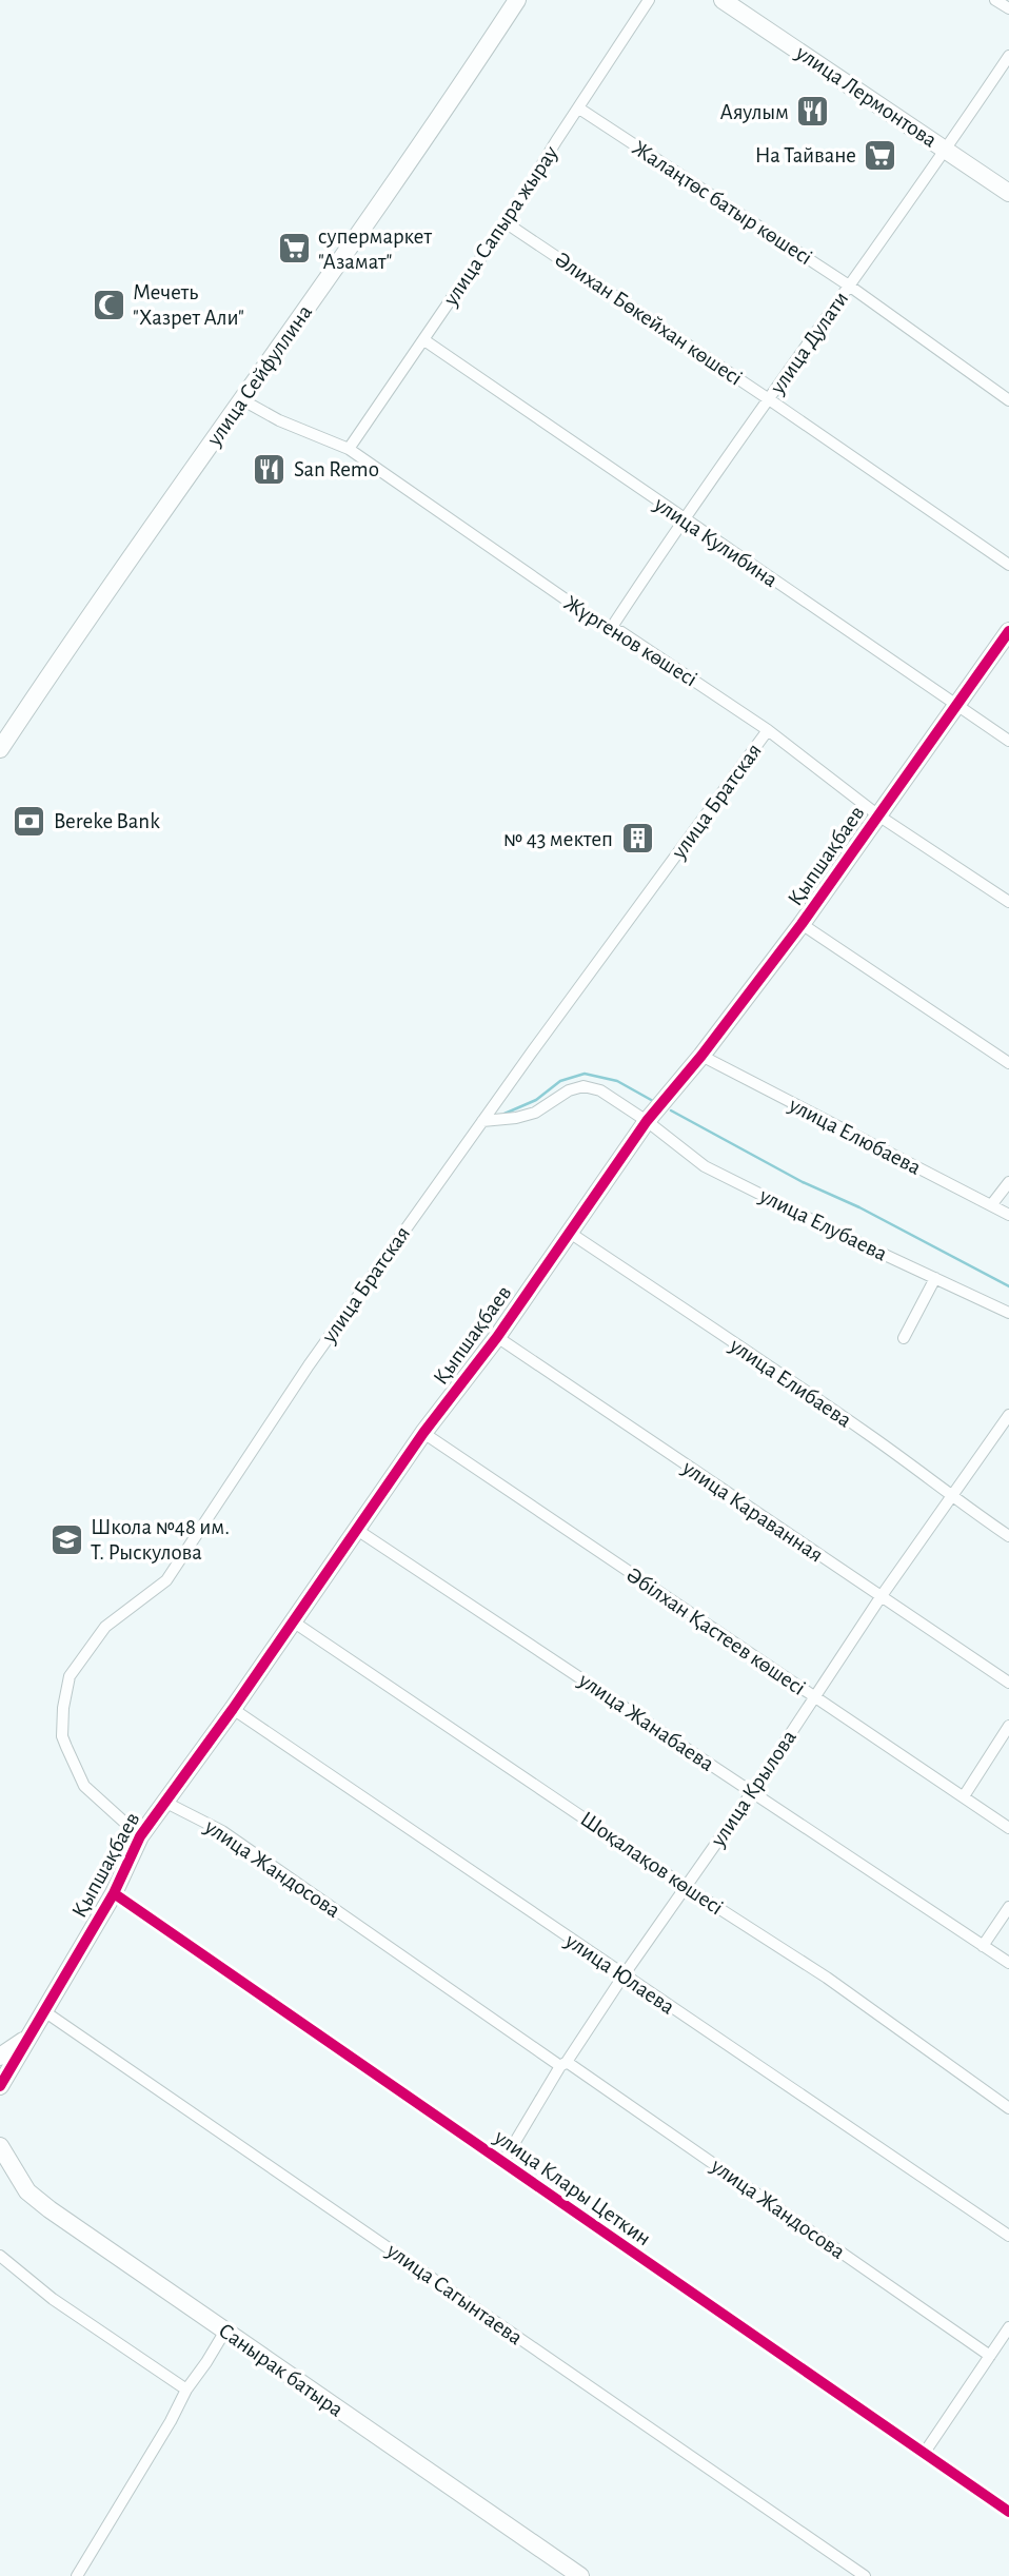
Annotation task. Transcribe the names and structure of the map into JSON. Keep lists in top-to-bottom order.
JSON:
{
  "streets": {
    "street": [
      "улица Лермонтова",
      "Жалаңтөс батыр көшесі",
      "улица Сапыра жырау",
      "Әлихан Бөкейхан көшесі",
      "улица Дулати",
      "улица Сейфуллина",
      "улица Кулибина",
      "Жүргенов көшесі",
      "улица Братская",
      "Қыпшақбаев",
      "улица Елюбаева",
      "улица Елубаева",
      "улица Елибаева",
      "улица Караванная",
      "Әбілхан Қастеев көшесі",
      "улица Жанабаева",
      "улица Крылова",
      "Шоқалақов көшесі",
      "улица Жандосова",
      "улица Юлаева",
      "улица Клары Цеткин",
      "улица Сагынтаева",
      "Санырак батыра"
    ]
  },
  "crossings": [
    ["улица Лермонтова", "улица Дулати"],
    ["Жалаңтөс батыр көшесі", "улица Сапыра жырау"],
    ["Жалаңтөс батыр көшесі", "улица Дулати"],
    ["улица Сапыра жырау", "Әлихан Бөкейхан көшесі"],
    ["улица Сапыра жырау", "улица Кулибина"],
    ["улица Сапыра жырау", "Жүргенов көшесі"],
    ["Әлихан Бөкейхан көшесі", "улица Дулати"],
    ["улица Дулати", "улица Кулибина"],
    ["улица Дулати", "Жүргенов көшесі"],
    ["улица Сейфуллина", "Жүргенов көшесі"],
    ["улица Кулибина", "Қыпшақбаев"],
    ["Жүргенов көшесі", "улица Братская"],
    ["Жүргенов көшесі", "Қыпшақбаев"],
    ["улица Братская", "Қыпшақбаев"],
    ["улица Братская", "улица Елубаева"],
    ["Қыпшақбаев", "улица Елюбаева"],
    ["Қыпшақбаев", "улица Елубаева"],
    ["Қыпшақбаев", "улица Елибаева"],
    ["Қыпшақбаев", "улица Караванная"],
    ["Қыпшақбаев", "Әбілхан Қастеев көшесі"],
    ["Қыпшақбаев", "улица Жанабаева"],
    ["Қыпшақбаев", "Шоқалақов көшесі"],
    ["Қыпшақбаев", "улица Жандосова"],
    ["Қыпшақбаев", "улица Юлаева"],
    ["Қыпшақбаев", "улица Клары Цеткин"],
    ["Қыпшақбаев", "улица Сагынтаева"],
    ["улица Елибаева", "улица Крылова"],
    ["улица Караванная", "улица Крылова"],
    ["Әбілхан Қастеев көшесі", "улица Крылова"],
    ["улица Жанабаева", "улица Крылова"],
    ["улица Крылова", "Шоқалақов көшесі"],
    ["улица Крылова", "улица Жандосова"],
    ["улица Крылова", "улица Юлаева"],
    ["улица Крылова", "улица Клары Цеткин"]
  ],
  "places": {
    "restaurant": ["Аяулым", "San Remo"],
    "supermarket": ["На Тайване", "супермаркет \"Азамат\""],
    "mosque": ["Мечеть \"Хазрет Али\""],
    "bank": ["Bereke Bank"],
    "building": ["№ 43 мектеп"],
    "school or university": ["Школа №48 им. Т. Рыскулова"]
  }
}
